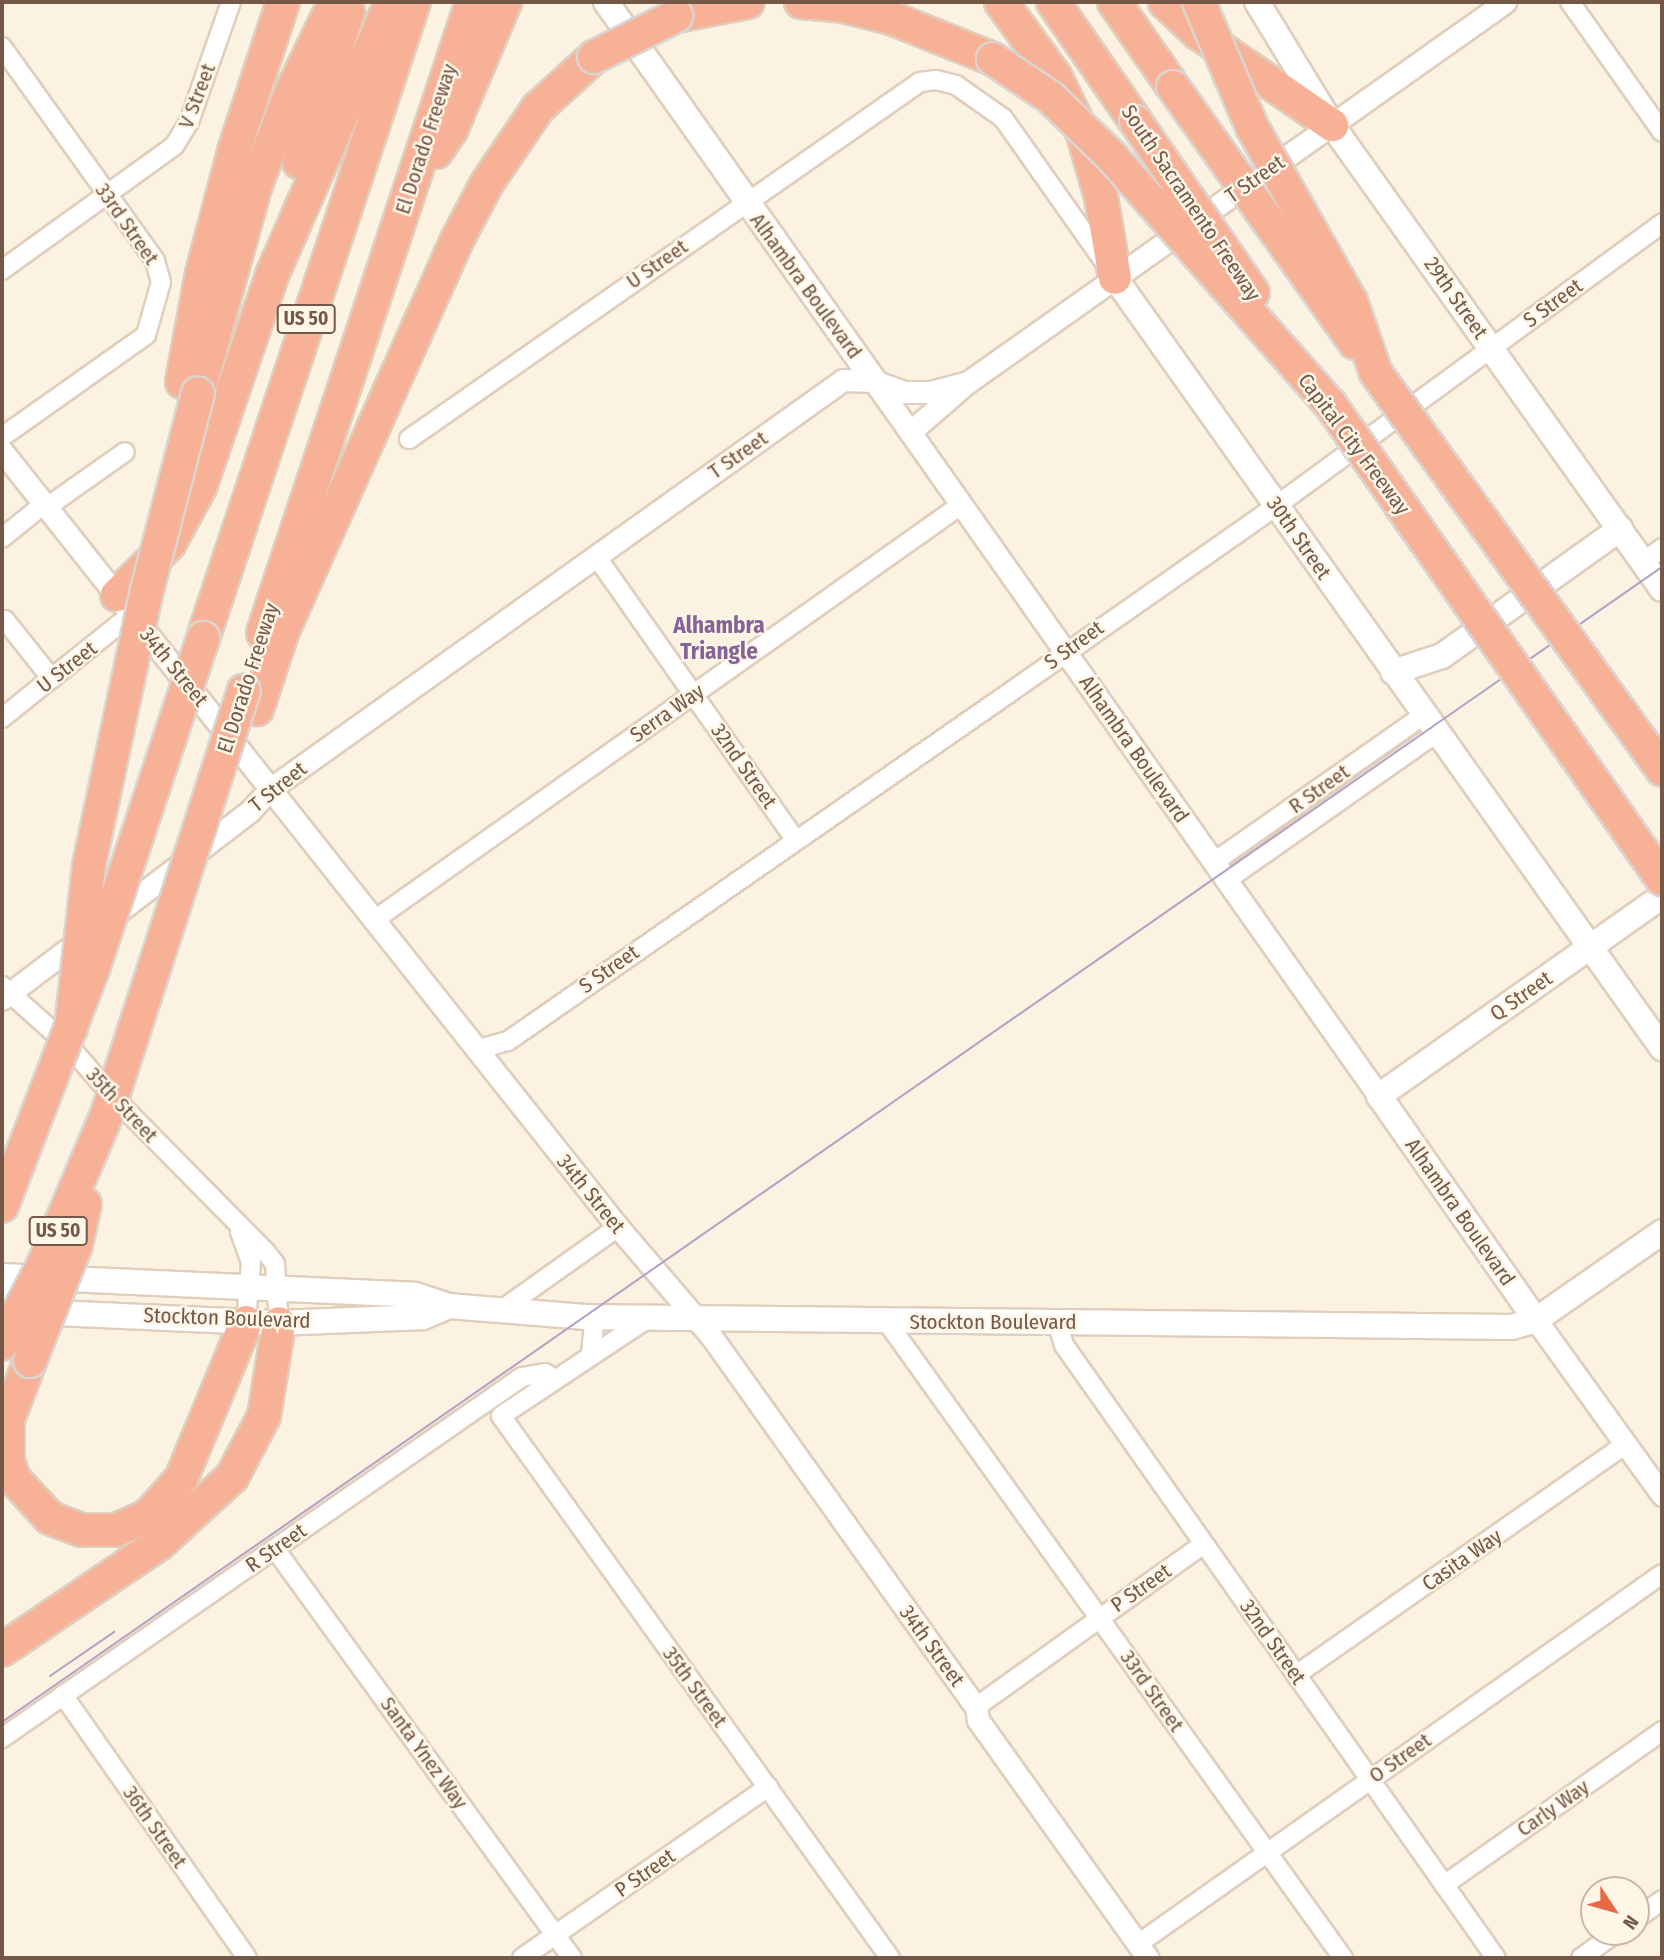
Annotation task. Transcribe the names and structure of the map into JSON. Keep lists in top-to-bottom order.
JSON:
{
  "streets": {
    "highway": [
      "El Dorado Freeway",
      "South Sacramento Freeway",
      "US 50",
      "Capital City Freeway"
    ],
    "main road": [
      "Alhambra Boulevard",
      "29th Street",
      "30th Street",
      "Q Street",
      "Stockton Boulevard"
    ],
    "street": [
      "V Street",
      "T Street",
      "33rd Street",
      "U Street",
      "S Street",
      "34th Street",
      "Serra Way",
      "32nd Street",
      "R Street",
      "35th Street",
      "Casita Way",
      "P Street",
      "Santa Ynez Way",
      "O Street",
      "Carly Way",
      "36th Street"
    ]
  },
  "crossings": [
    ["V Street", "33rd Street"],
    ["T Street", "Alhambra Boulevard"],
    ["T Street", "29th Street"],
    ["T Street", "30th Street"],
    ["T Street", "34th Street"],
    ["T Street", "32nd Street"],
    ["T Street", "35th Street"],
    ["South Sacramento Freeway", "Capital City Freeway"],
    ["33rd Street", "Stockton Boulevard"],
    ["33rd Street", "P Street"],
    ["33rd Street", "O Street"],
    ["U Street", "Alhambra Boulevard"],
    ["U Street", "30th Street"],
    ["U Street", "34th Street"],
    ["Alhambra Boulevard", "S Street"],
    ["Alhambra Boulevard", "Serra Way"],
    ["Alhambra Boulevard", "R Street"],
    ["Alhambra Boulevard", "Q Street"],
    ["Alhambra Boulevard", "Stockton Boulevard"],
    ["Alhambra Boulevard", "Casita Way"],
    ["29th Street", "S Street"],
    ["S Street", "30th Street"],
    ["S Street", "34th Street"],
    ["S Street", "32nd Street"],
    ["30th Street", "R Street"],
    ["30th Street", "Q Street"],
    ["34th Street", "Serra Way"],
    ["34th Street", "Stockton Boulevard"],
    ["34th Street", "P Street"],
    ["34th Street", "O Street"],
    ["Serra Way", "32nd Street"],
    ["32nd Street", "Stockton Boulevard"],
    ["32nd Street", "Casita Way"],
    ["32nd Street", "P Street"],
    ["32nd Street", "O Street"],
    ["32nd Street", "Carly Way"],
    ["R Street", "35th Street"],
    ["R Street", "Santa Ynez Way"],
    ["R Street", "36th Street"],
    ["35th Street", "Stockton Boulevard"],
    ["35th Street", "P Street"],
    ["P Street", "Santa Ynez Way"]
  ],
  "districts": ["Alhambra Triangle"],
  "north": "bottom right"
}
